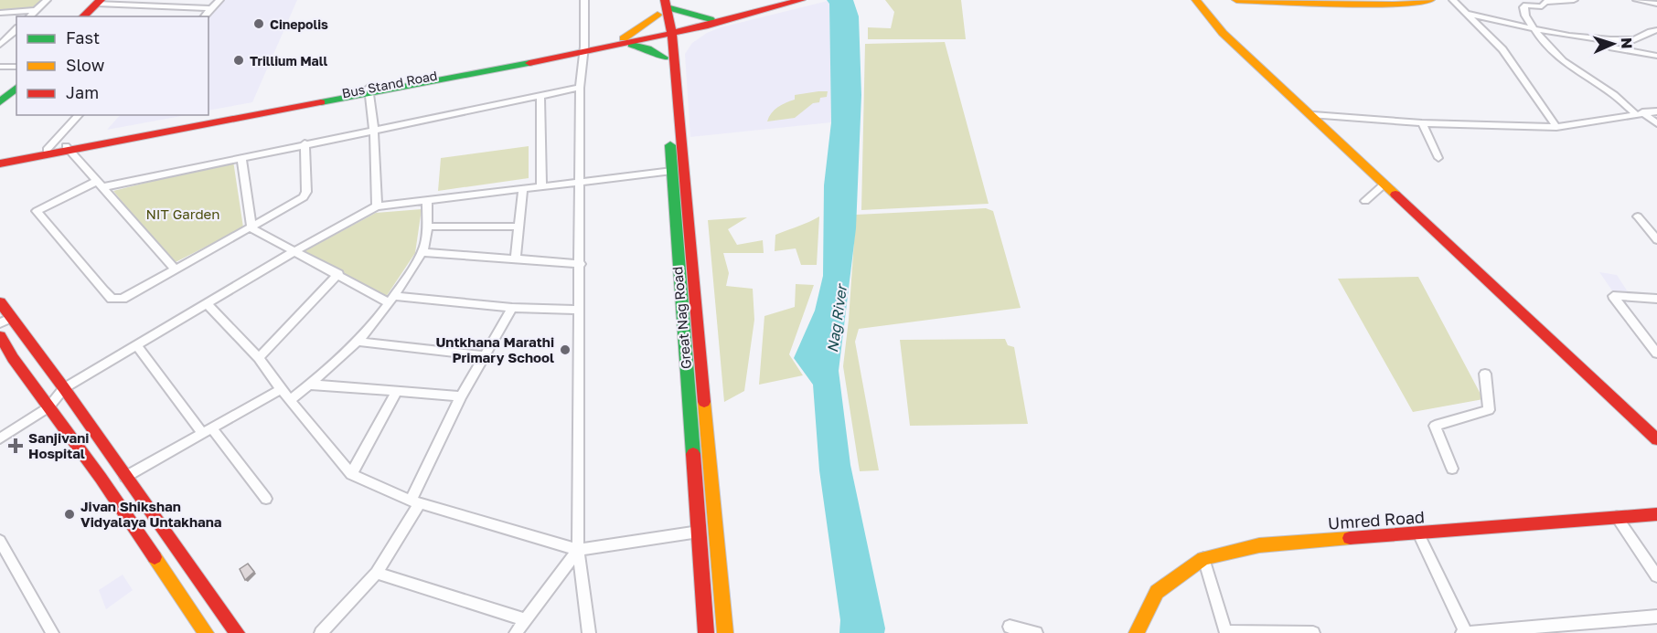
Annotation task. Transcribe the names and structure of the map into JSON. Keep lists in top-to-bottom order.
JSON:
{
  "streets": {
    "main road": ["Bus Stand Road", "Great Nag Road", "Umred Road"]
  },
  "crossings": [
    ["Bus Stand Road", "Great Nag Road"]
  ],
  "water": ["Nag River"],
  "parks": ["NIT Garden"],
  "places": {
    "other": [
      "Cinepolis",
      "Trillium Mall",
      "Untkhana Marathi Primary School",
      "Jivan Shikshan Vidyalaya Untakhana"
    ],
    "health": ["Sanjivani Hospital"]
  },
  "legend": ["Fast", "Slow", "Jam"],
  "north": "right"
}
